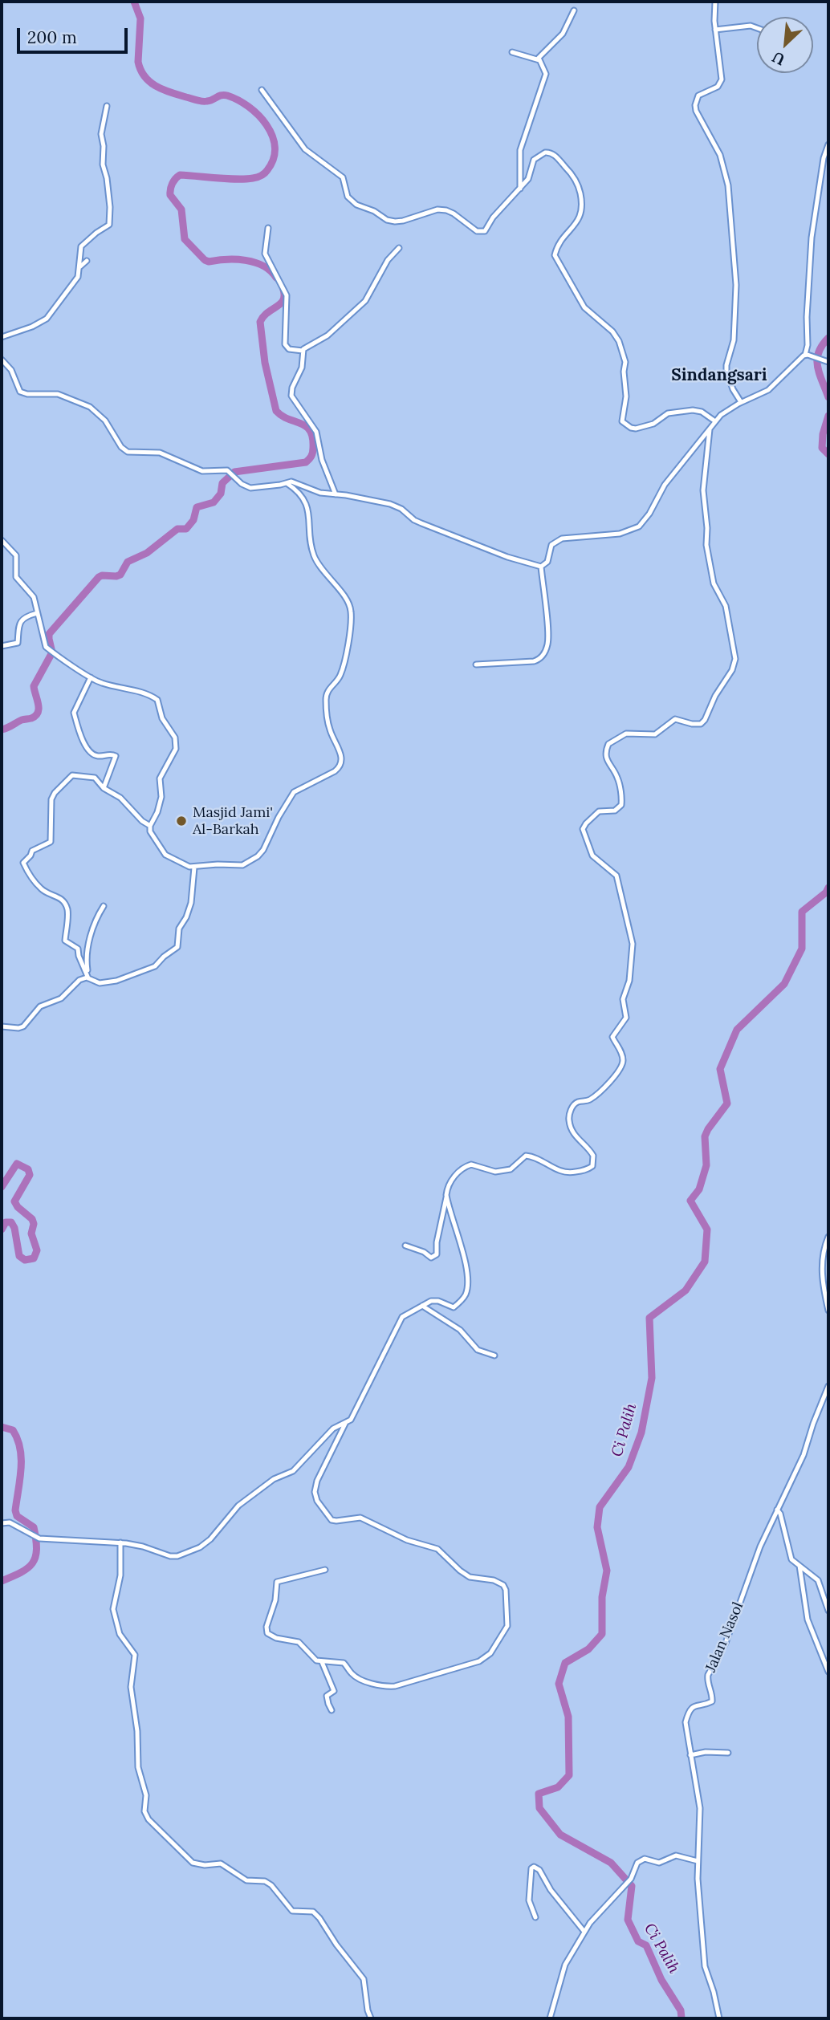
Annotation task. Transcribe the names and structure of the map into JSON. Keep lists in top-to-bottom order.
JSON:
{
  "streets": {
    "street": ["Jalan Nasol"]
  },
  "districts": ["Sindangsari"],
  "water": ["Ci Palih"],
  "places": ["Masjid Jami' Al-Barkah"],
  "scale_bar": "200 m",
  "north": "bottom left"
}
